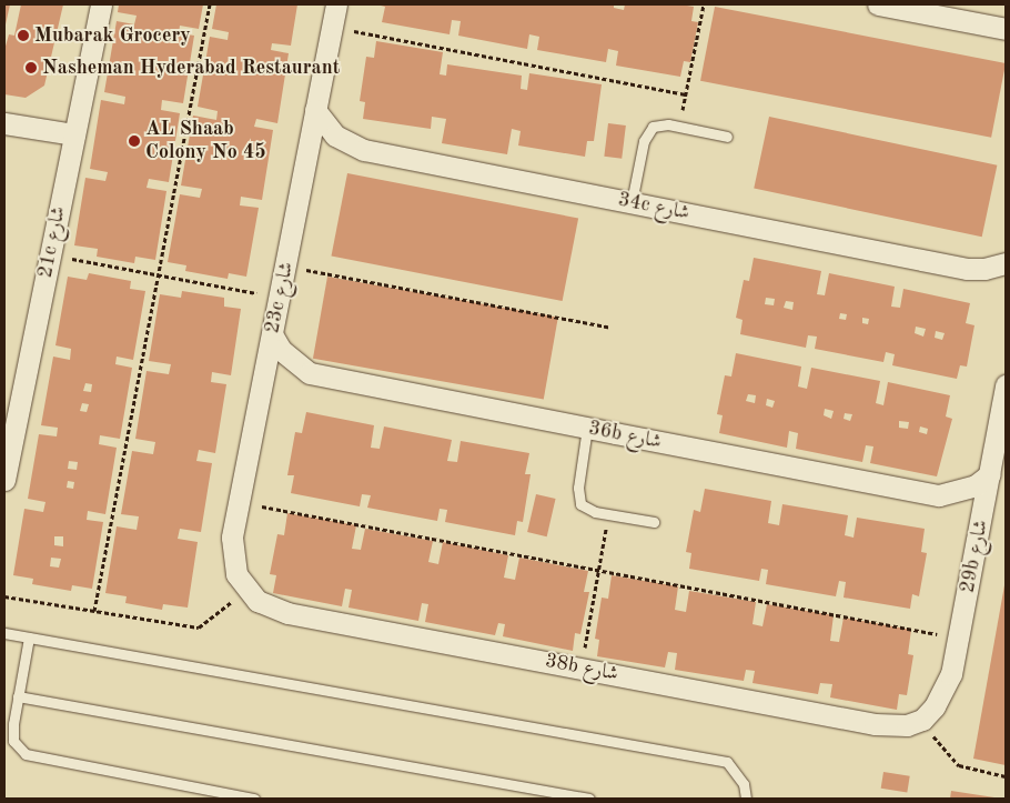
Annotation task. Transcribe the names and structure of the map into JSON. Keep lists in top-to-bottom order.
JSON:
{
  "streets": {
    "street": [
      "34c شارع",
      "21c شارع",
      "23c شارع",
      "36b شارع",
      "29b شارع",
      "38b شارع"
    ]
  },
  "crossings": [
    ["34c شارع", "23c شارع"],
    ["23c شارع", "36b شارع"],
    ["23c شارع", "38b شارع"],
    ["36b شارع", "29b شارع"],
    ["29b شارع", "38b شارع"]
  ],
  "places": ["Mubarak Grocery", "Nasheman Hyderabad Restaurant", "AL Shaab Colony No 45"]
}
